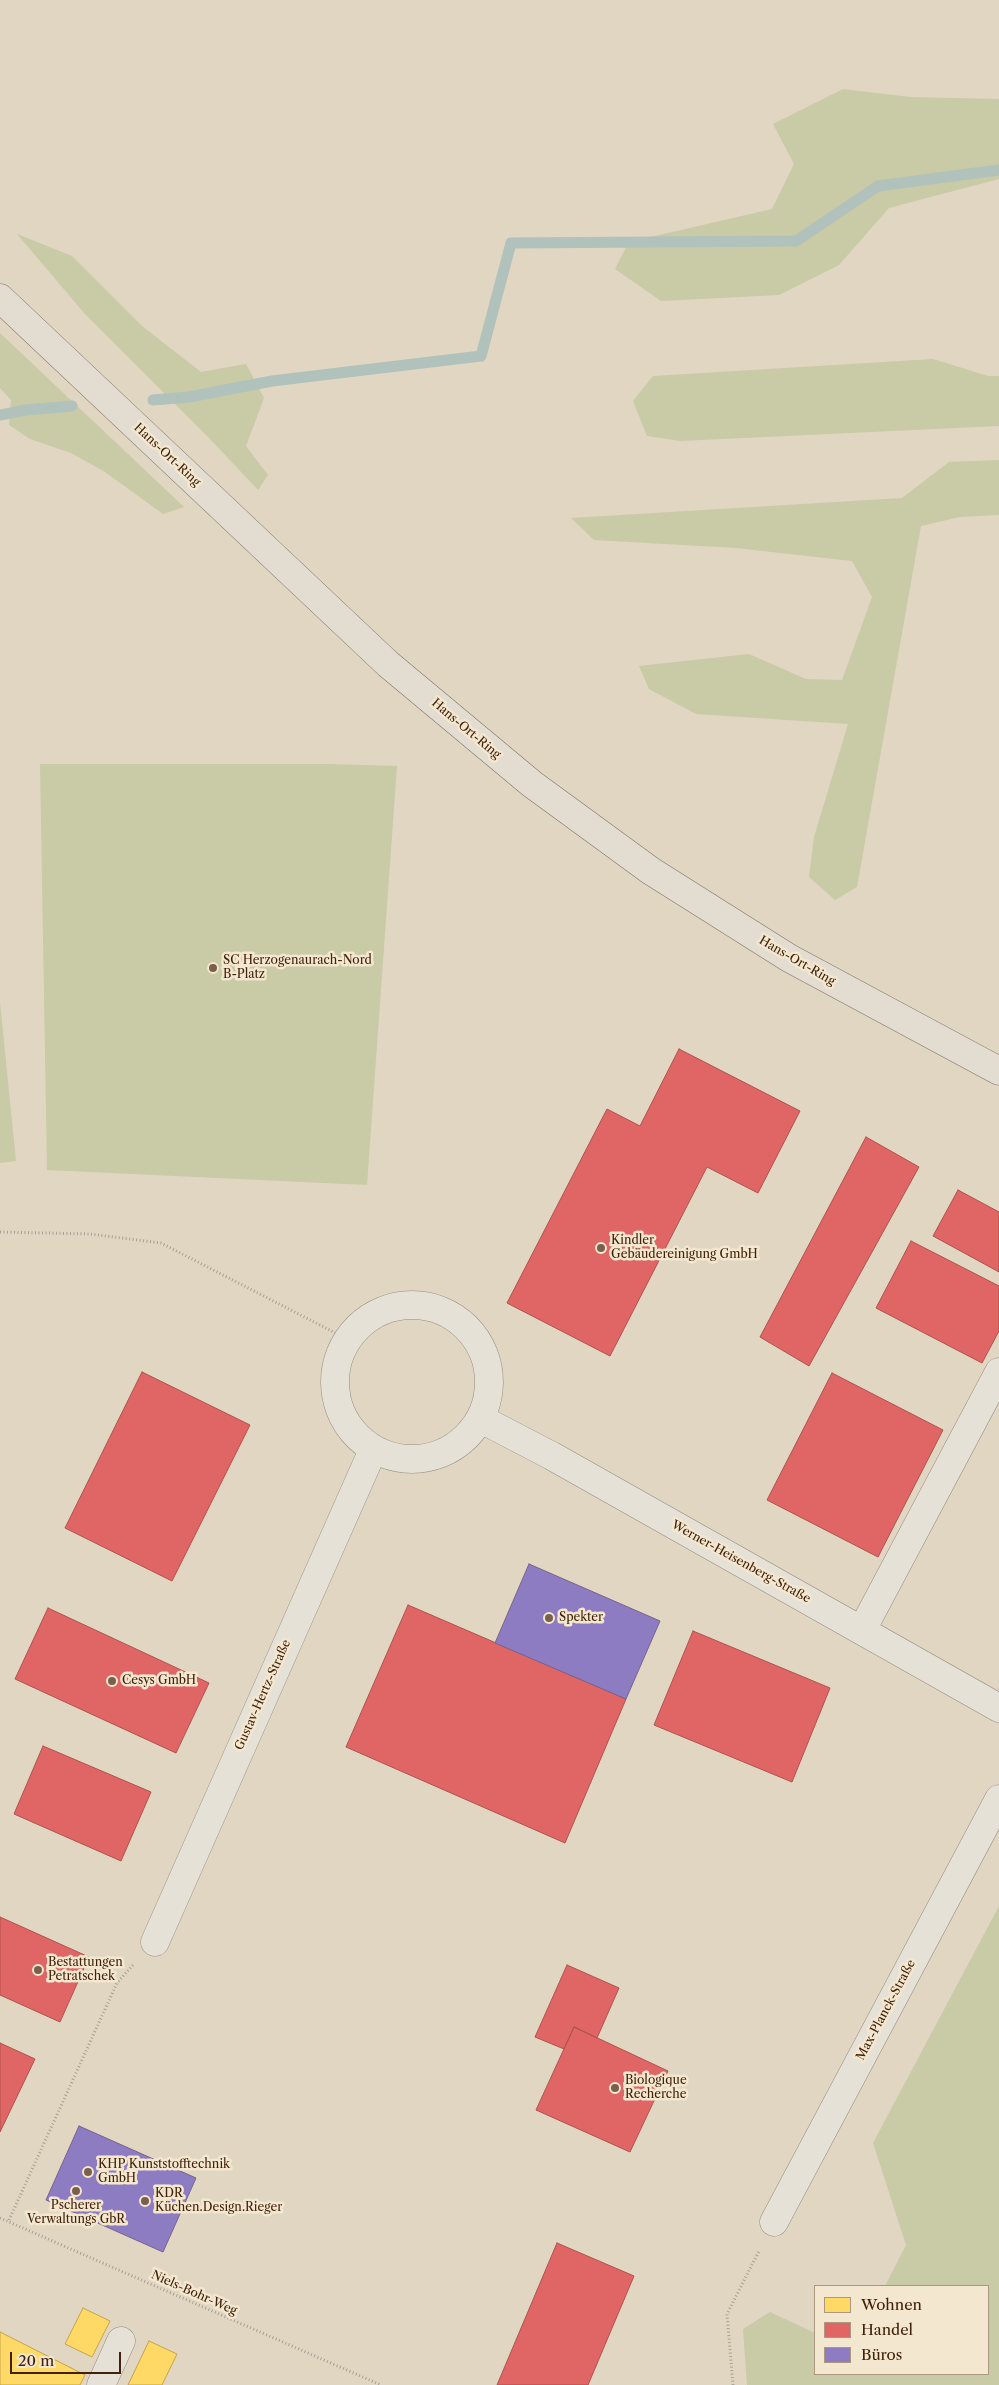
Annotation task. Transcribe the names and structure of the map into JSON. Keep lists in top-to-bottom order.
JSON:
{
  "streets": {
    "main road": ["Hans-Ort-Ring"],
    "street": ["Werner-Heisenberg-Straße", "Gustav-Hertz-Straße", "Max-Planck-Straße"],
    "path": ["Niels-Bohr-Weg"]
  },
  "crossings": [
    ["Werner-Heisenberg-Straße", "Gustav-Hertz-Straße"]
  ],
  "places": [
    "SC Herzogenaurach-Nord B-Platz",
    "Kindler Gebäudereinigung GmbH",
    "Spekter",
    "Cesys GmbH",
    "Bestattungen Petratschek",
    "Biologique Recherche",
    "KHP Kunststofftechnik GmbH",
    "Pscherer Verwaltungs GbR",
    "KDR Küchen.Design.Rieger"
  ],
  "legend": ["Wohnen", "Handel", "Büros"],
  "scale_bar": "20 m"
}
